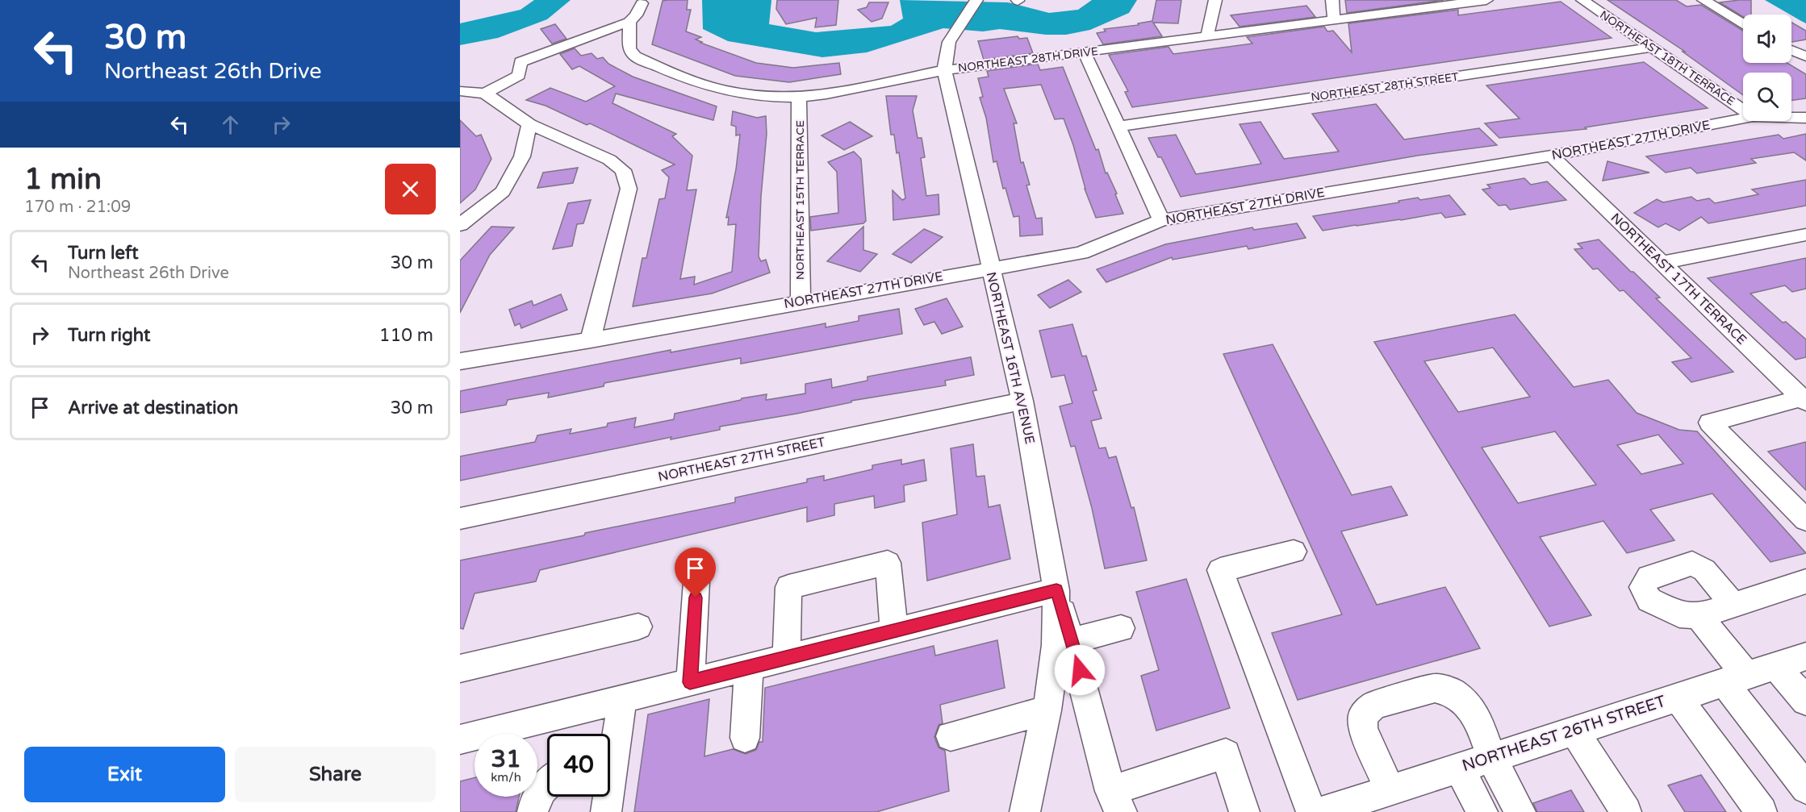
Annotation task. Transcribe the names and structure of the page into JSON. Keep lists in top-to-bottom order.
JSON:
{
  "streets": {
    "street": [
      "NORTHEAST 18TH TERRACE",
      "NORTHEAST 28TH DRIVE",
      "NORTHEAST 28TH STREET",
      "NORTHEAST 27TH DRIVE",
      "NORTHEAST 15TH TERRACE",
      "NORTHEAST 17TH TERRACE",
      "NORTHEAST 16TH AVENUE",
      "NORTHEAST 27TH STREET",
      "NORTHEAST 26TH STREET"
    ]
  },
  "crossings": [
    ["NORTHEAST 18TH TERRACE", "NORTHEAST 28TH STREET"],
    ["NORTHEAST 28TH DRIVE", "NORTHEAST 15TH TERRACE"],
    ["NORTHEAST 28TH DRIVE", "NORTHEAST 16TH AVENUE"],
    ["NORTHEAST 27TH DRIVE", "NORTHEAST 15TH TERRACE"],
    ["NORTHEAST 27TH DRIVE", "NORTHEAST 17TH TERRACE"],
    ["NORTHEAST 27TH DRIVE", "NORTHEAST 16TH AVENUE"],
    ["NORTHEAST 16TH AVENUE", "NORTHEAST 27TH STREET"]
  ],
  "page": {
    "turn": ["30 m", "Northeast 26th Drive"],
    "heading": ["1 min", "170 m · 21:09"],
    "list": [
      {
        "name": "Turn left",
        "note": "Northeast 26th Drive",
        "value": "30 m"
      },
      {
        "name": "Turn right",
        "value": "110 m"
      },
      {
        "name": "Arrive at destination",
        "value": "30 m"
      }
    ],
    "speed": "31 km/h",
    "limit": "40",
    "buttons": ["Exit", "Share"]
  }
}
